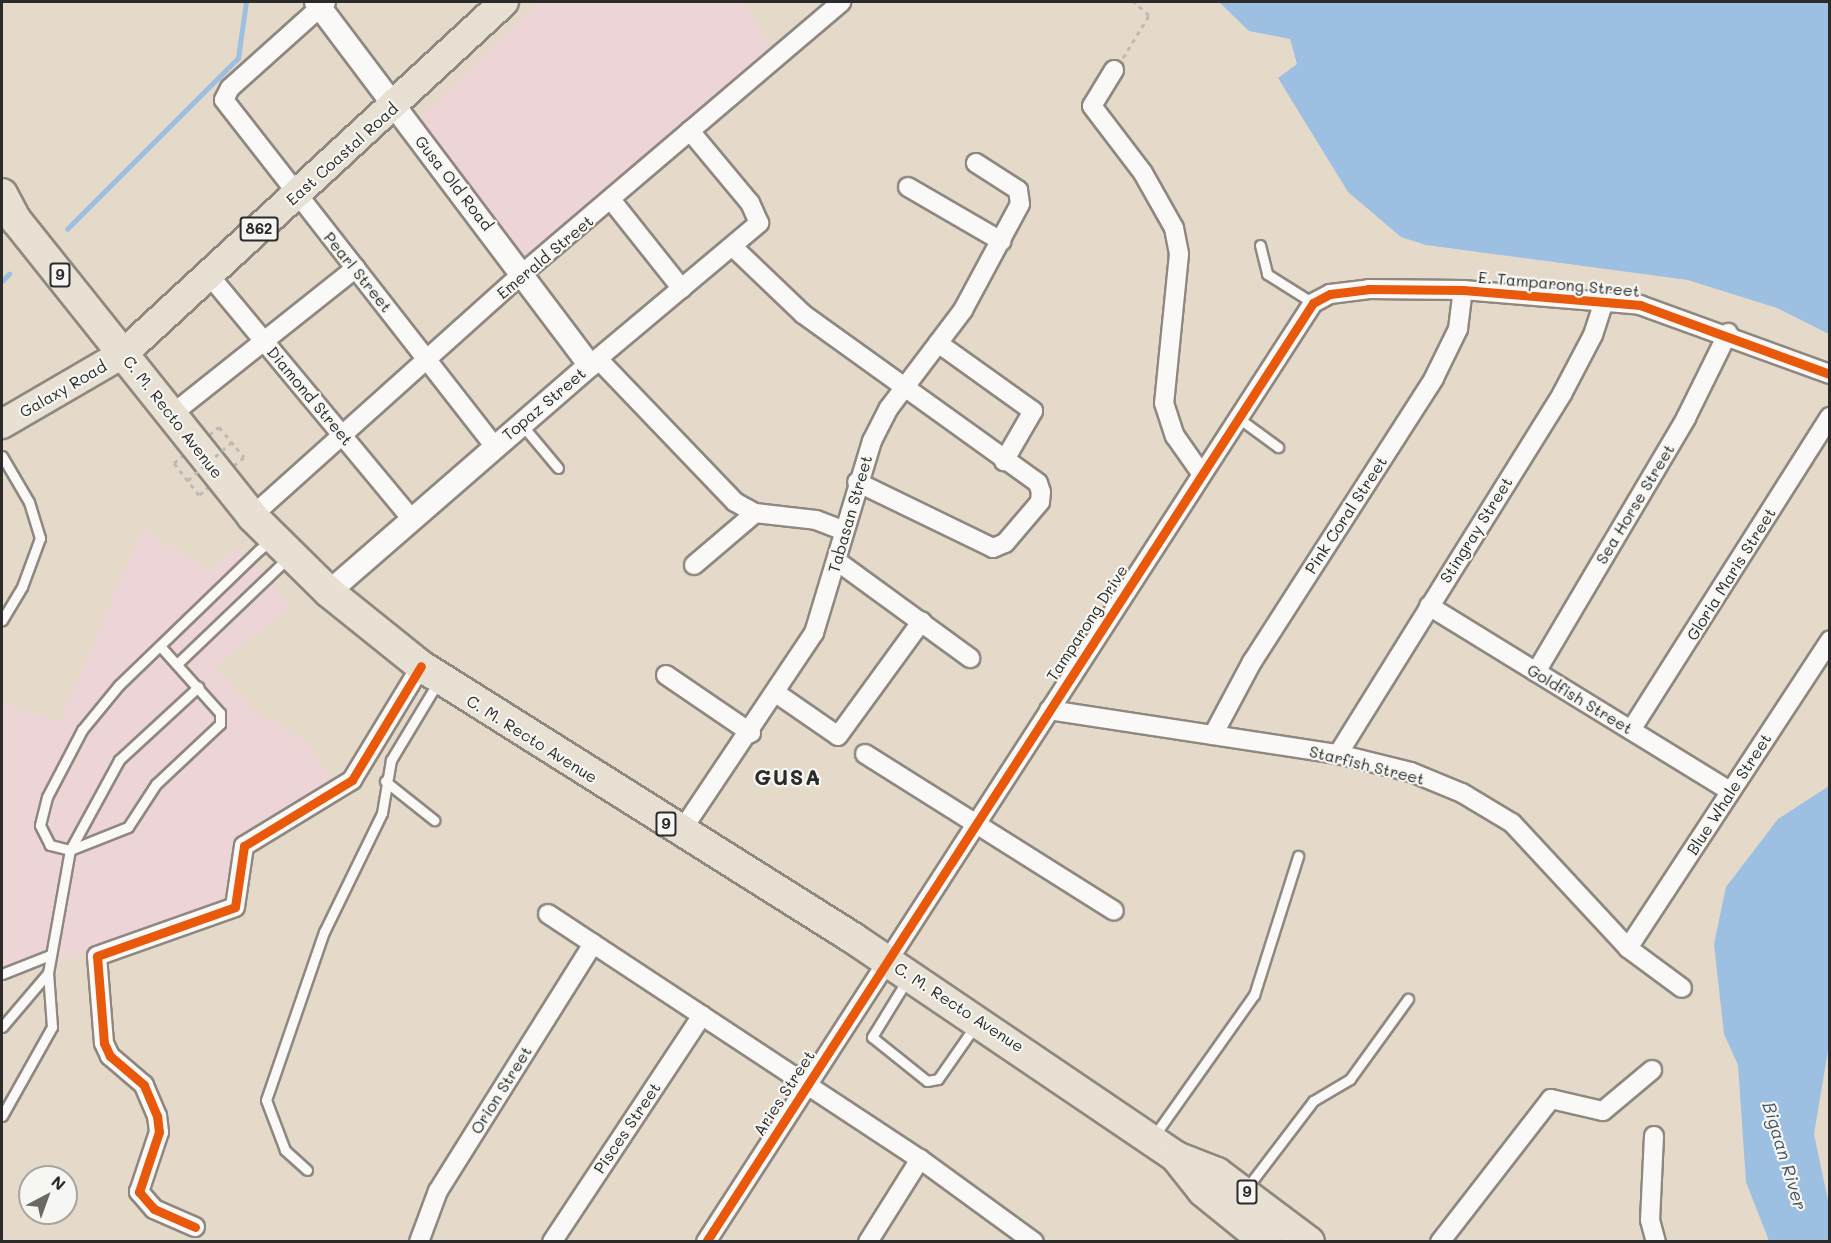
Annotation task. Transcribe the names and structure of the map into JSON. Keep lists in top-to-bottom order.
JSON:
{
  "streets": {
    "highway": ["9", "C. M. Recto Avenue"],
    "main road": ["East Coastal Road", "862", "Galaxy Road"],
    "street": [
      "Gusa Old Road",
      "Emerald Street",
      "Pearl Street",
      "E. Tamparong Street",
      "Diamond Street",
      "Topaz Street",
      "Sea Horse Street",
      "Tabasan Street",
      "Pink Coral Street",
      "Stingray Street",
      "Gloria Maris Street",
      "Tamparong Drive",
      "Goldfish Street",
      "Starfish Street",
      "Blue Whale Street",
      "Orion Street",
      "Aries Street",
      "Pisces Street"
    ]
  },
  "crossings": [
    ["East Coastal Road", "Gusa Old Road"],
    ["East Coastal Road", "Pearl Street"],
    ["East Coastal Road", "Galaxy Road"],
    ["East Coastal Road", "Diamond Street"],
    ["East Coastal Road", "C. M. Recto Avenue"],
    ["Gusa Old Road", "Emerald Street"],
    ["Gusa Old Road", "Pearl Street"],
    ["Gusa Old Road", "Topaz Street"],
    ["Emerald Street", "Pearl Street"],
    ["Emerald Street", "Diamond Street"],
    ["Emerald Street", "Topaz Street"],
    ["Emerald Street", "C. M. Recto Avenue"],
    ["Pearl Street", "Topaz Street"],
    ["E. Tamparong Street", "Sea Horse Street"],
    ["E. Tamparong Street", "Pink Coral Street"],
    ["E. Tamparong Street", "Stingray Street"],
    ["E. Tamparong Street", "Tamparong Drive"],
    ["Galaxy Road", "C. M. Recto Avenue"],
    ["Diamond Street", "Topaz Street"],
    ["Topaz Street", "C. M. Recto Avenue"],
    ["C. M. Recto Avenue", "Tabasan Street"],
    ["C. M. Recto Avenue", "Tamparong Drive"],
    ["C. M. Recto Avenue", "Aries Street"],
    ["Sea Horse Street", "Goldfish Street"],
    ["Pink Coral Street", "Starfish Street"],
    ["Stingray Street", "Goldfish Street"],
    ["Stingray Street", "Starfish Street"],
    ["Gloria Maris Street", "Goldfish Street"],
    ["Tamparong Drive", "Starfish Street"],
    ["Tamparong Drive", "Aries Street"],
    ["Goldfish Street", "Blue Whale Street"],
    ["Starfish Street", "Blue Whale Street"],
    ["Orion Street", "Aries Street"],
    ["Aries Street", "Pisces Street"]
  ],
  "districts": ["GUSA"],
  "water": ["Bigaan River"],
  "north": "top right"
}
